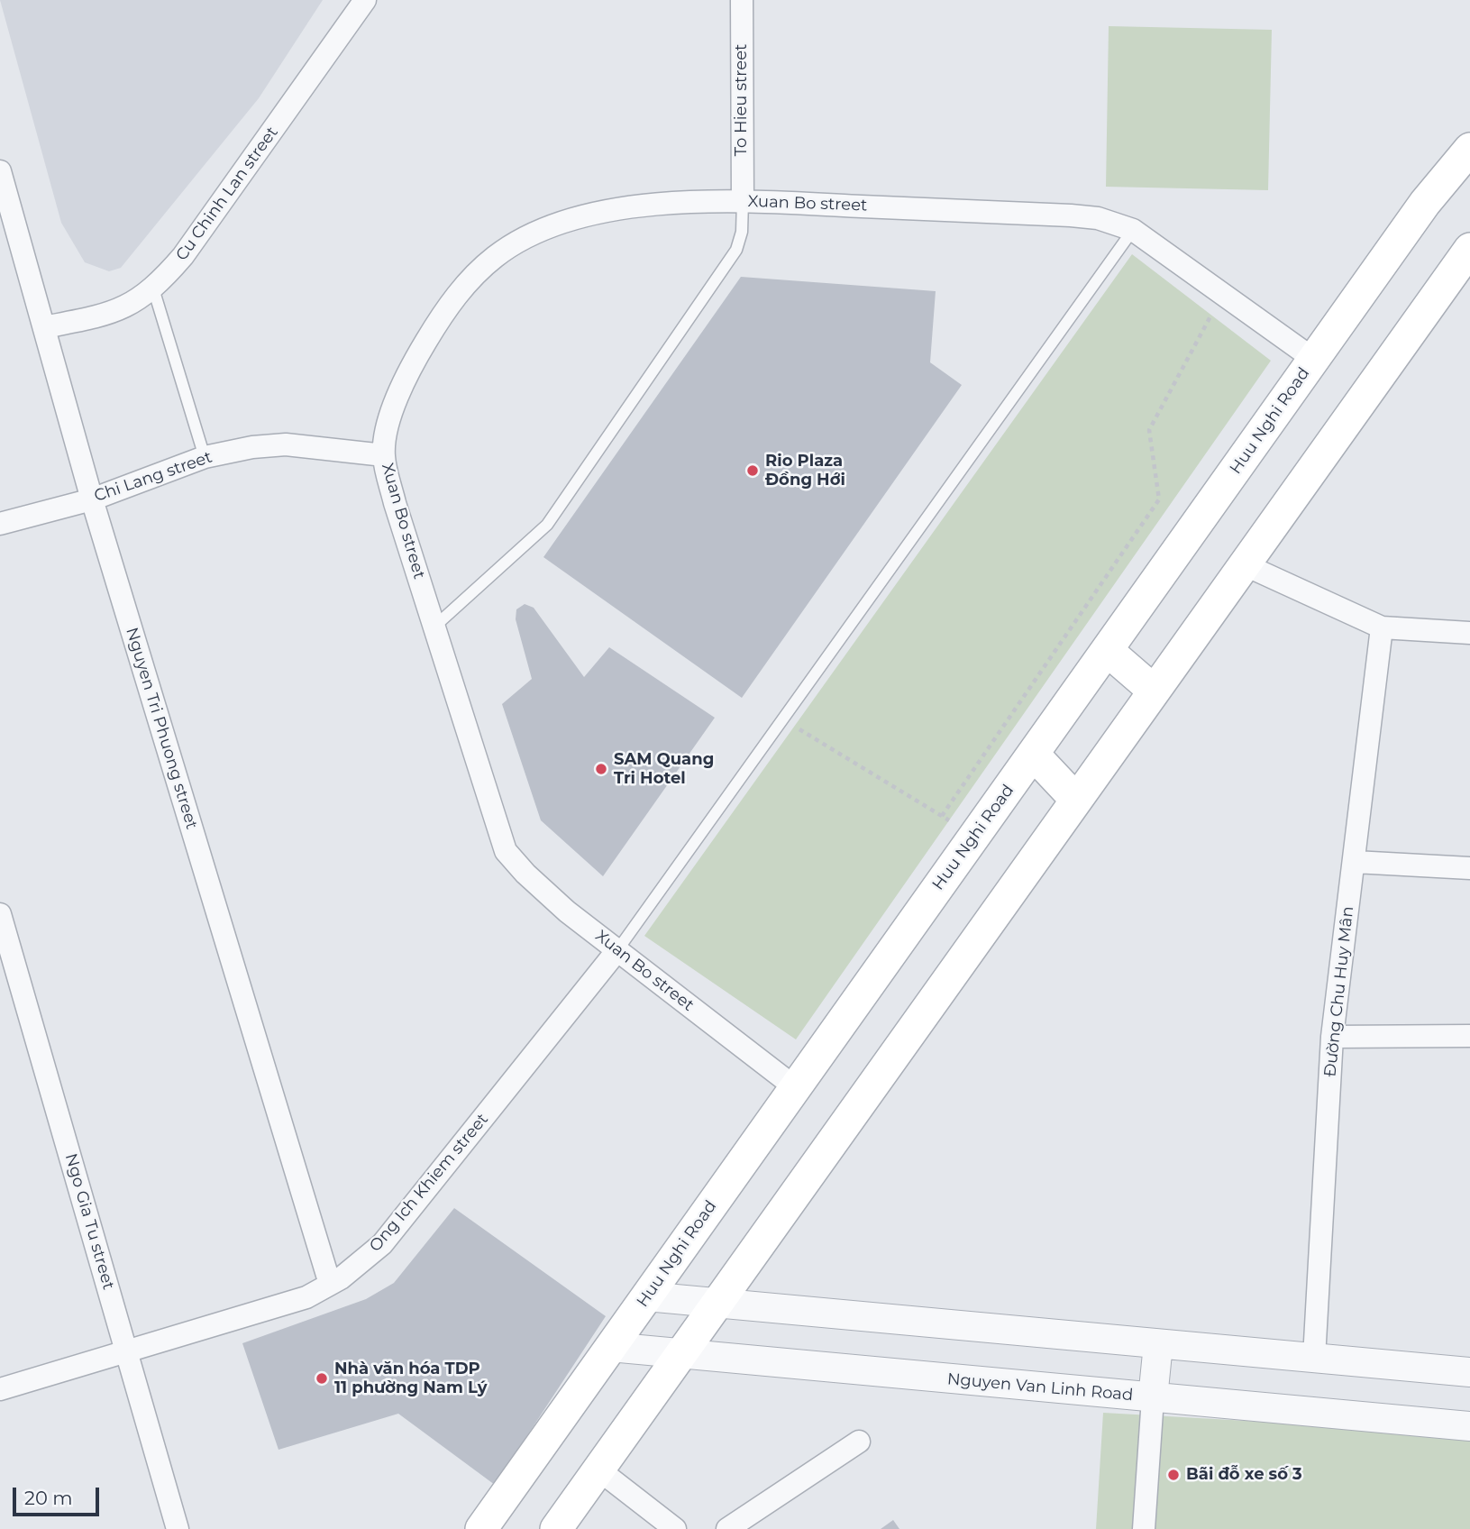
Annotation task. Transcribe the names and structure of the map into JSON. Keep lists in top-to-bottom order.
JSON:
{
  "streets": {
    "main road": ["Huu Nghi Road"],
    "street": [
      "To Hieu street",
      "Cu Chinh Lan street",
      "Xuan Bo street",
      "Chi Lang street",
      "Nguyen Tri Phuong street",
      "Đường Chu Huy Mân",
      "Ong Ich Khiem street",
      "Ngo Gia Tu street",
      "Nguyen Van Linh Road"
    ]
  },
  "crossings": [
    ["To Hieu street", "Xuan Bo street"],
    ["Cu Chinh Lan street", "Nguyen Tri Phuong street"],
    ["Xuan Bo street", "Huu Nghi Road"],
    ["Xuan Bo street", "Chi Lang street"],
    ["Xuan Bo street", "Ong Ich Khiem street"],
    ["Huu Nghi Road", "Nguyen Van Linh Road"],
    ["Chi Lang street", "Nguyen Tri Phuong street"],
    ["Nguyen Tri Phuong street", "Ong Ich Khiem street"],
    ["Ong Ich Khiem street", "Ngo Gia Tu street"]
  ],
  "places": [
    "Rio Plaza Đồng Hới",
    "SAM Quang Tri Hotel",
    "Nhà văn hóa TDP 11 phường Nam Lý",
    "Bãi đỗ xe số 3"
  ],
  "scale_bar": "20 m"
}
